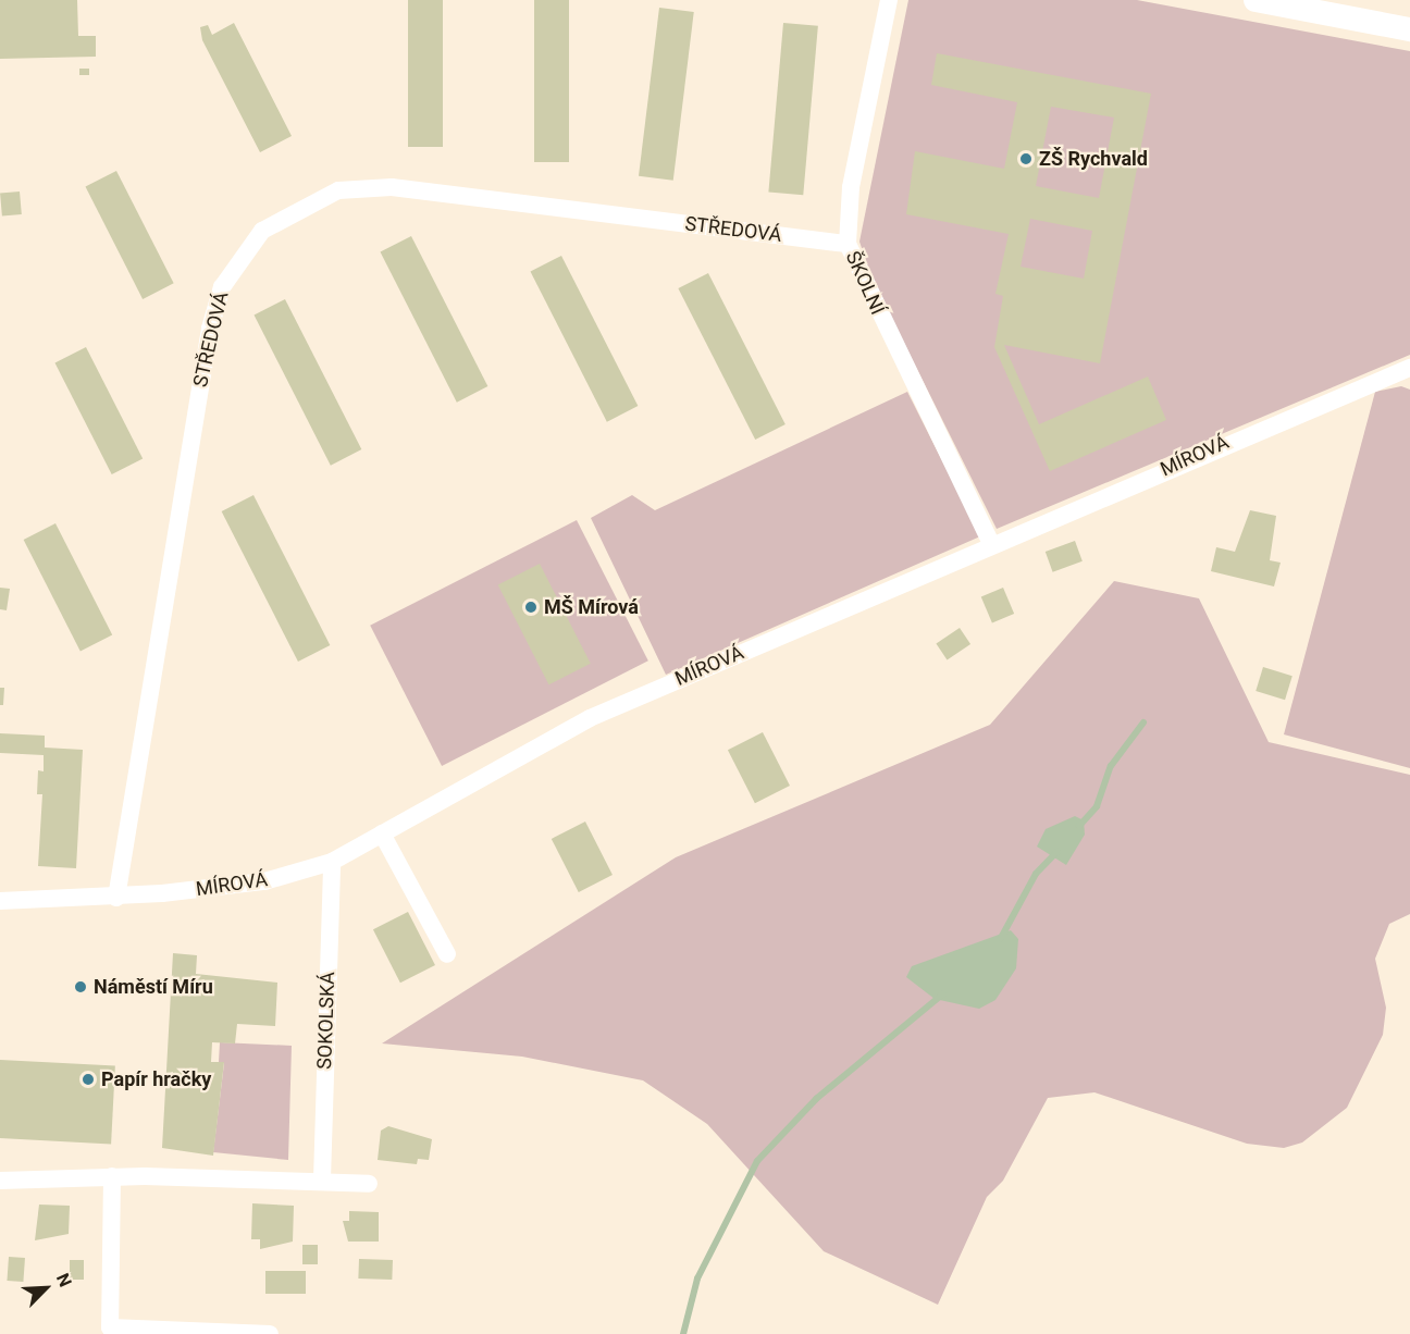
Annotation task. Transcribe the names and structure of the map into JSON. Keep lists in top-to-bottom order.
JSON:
{
  "streets": {
    "street": [
      "STŘEDOVÁ",
      "ŠKOLNÍ",
      "MÍROVÁ",
      "SOKOLSKÁ"
    ]
  },
  "crossings": [
    ["STŘEDOVÁ", "ŠKOLNÍ"],
    ["STŘEDOVÁ", "MÍROVÁ"],
    ["ŠKOLNÍ", "MÍROVÁ"],
    ["MÍROVÁ", "SOKOLSKÁ"]
  ],
  "places": [
    "ZŠ Rychvald",
    "MŠ Mírová",
    "Náměstí Míru",
    "Papír hračky"
  ],
  "north": "top right"
}
